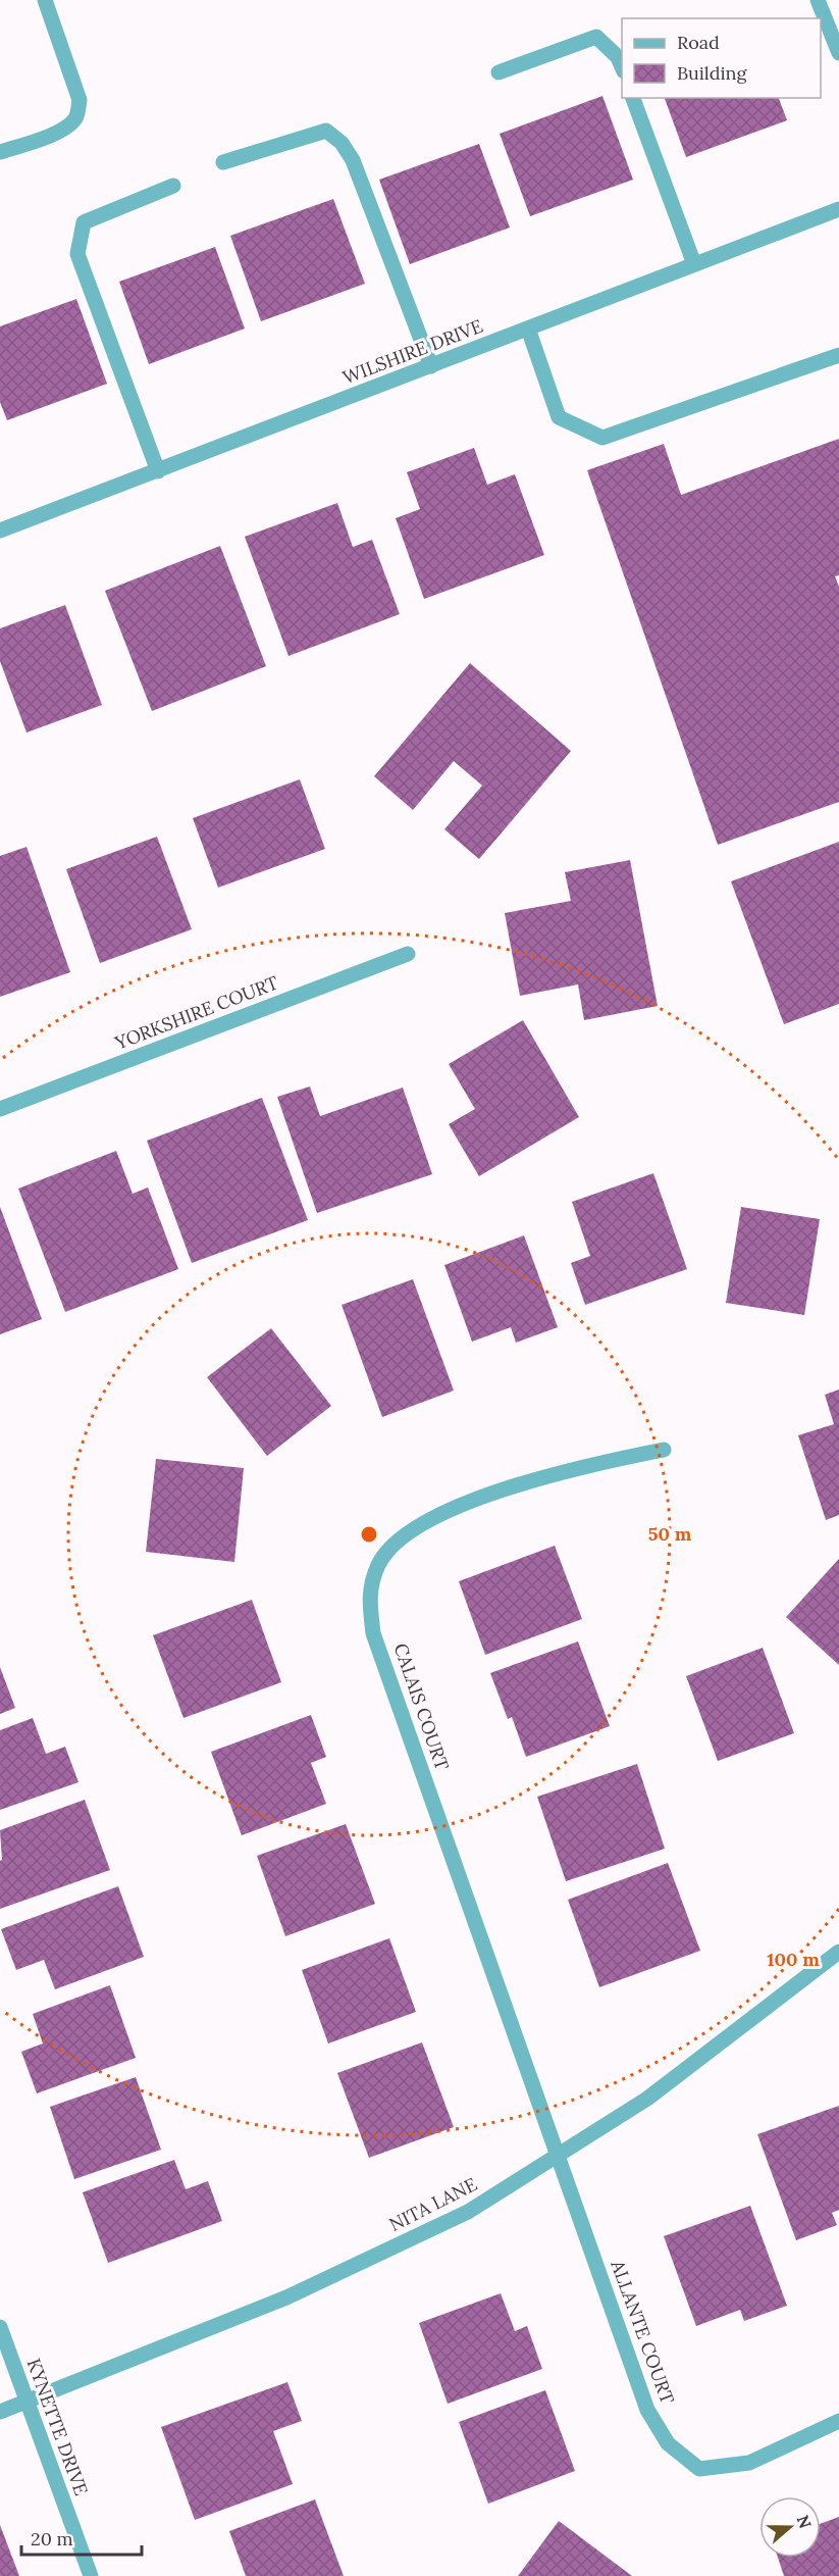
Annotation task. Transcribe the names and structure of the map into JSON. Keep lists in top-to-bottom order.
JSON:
{
  "streets": {
    "street": [
      "WILSHIRE DRIVE",
      "YORKSHIRE COURT",
      "CALAIS COURT",
      "NITA LANE",
      "ALLANTE COURT",
      "KYNETTE DRIVE"
    ]
  },
  "crossings": [
    ["CALAIS COURT", "NITA LANE"],
    ["CALAIS COURT", "ALLANTE COURT"],
    ["NITA LANE", "ALLANTE COURT"],
    ["NITA LANE", "KYNETTE DRIVE"]
  ],
  "legend": ["Road", "Building"],
  "scale_bar": "20 m",
  "north": "right",
  "rings": ["50 m", "100 m"]
}
